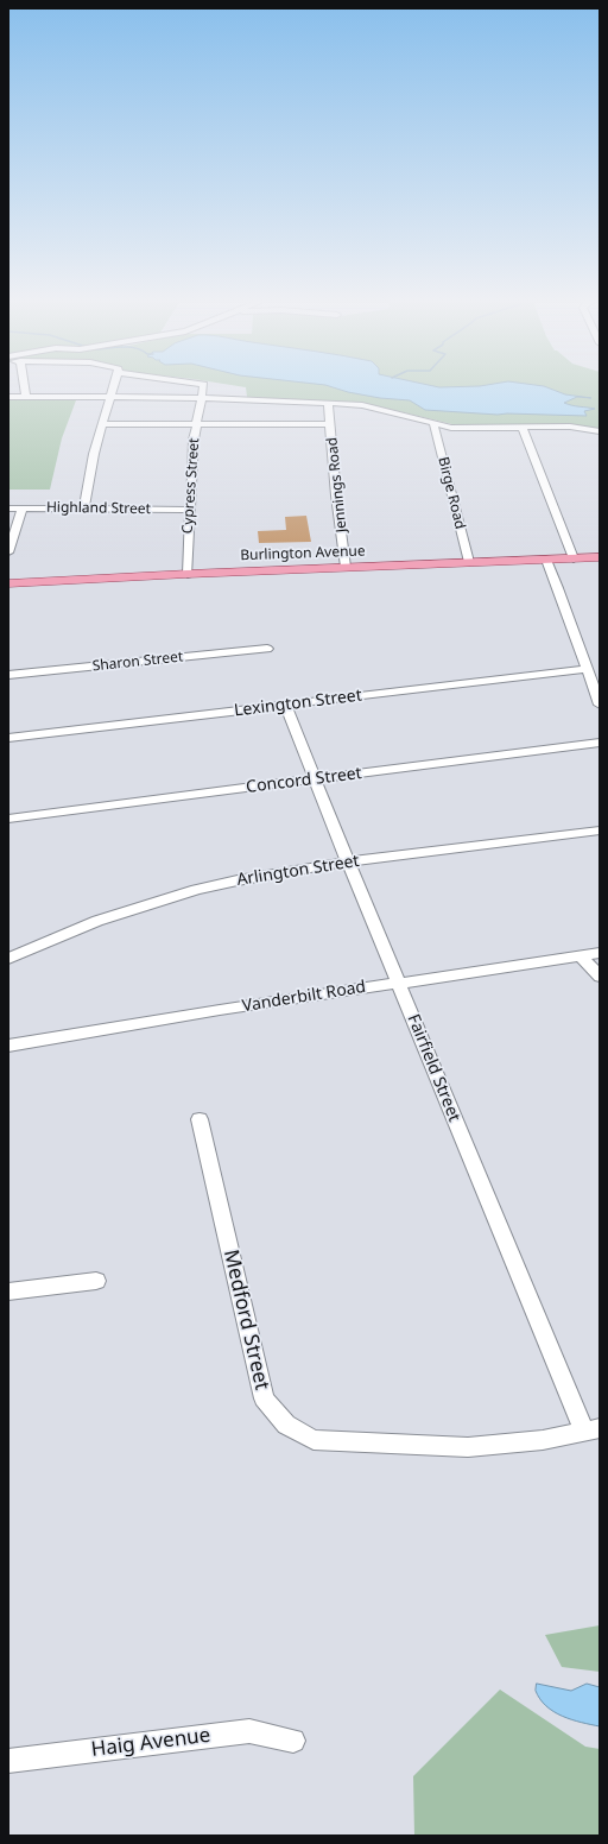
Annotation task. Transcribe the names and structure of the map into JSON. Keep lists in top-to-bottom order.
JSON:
{
  "streets": {
    "main road": ["Burlington Avenue"],
    "street": [
      "Jennings Road",
      "Cypress Street",
      "Birge Road",
      "Highland Street",
      "Sharon Street",
      "Lexington Street",
      "Concord Street",
      "Arlington Street",
      "Vanderbilt Road",
      "Fairfield Street",
      "Medford Street",
      "Haig Avenue"
    ]
  },
  "crossings": [
    ["Jennings Road", "Burlington Avenue"],
    ["Cypress Street", "Highland Street"],
    ["Cypress Street", "Burlington Avenue"],
    ["Birge Road", "Burlington Avenue"],
    ["Lexington Street", "Fairfield Street"],
    ["Concord Street", "Fairfield Street"],
    ["Arlington Street", "Fairfield Street"],
    ["Vanderbilt Road", "Fairfield Street"],
    ["Fairfield Street", "Medford Street"]
  ]
}
